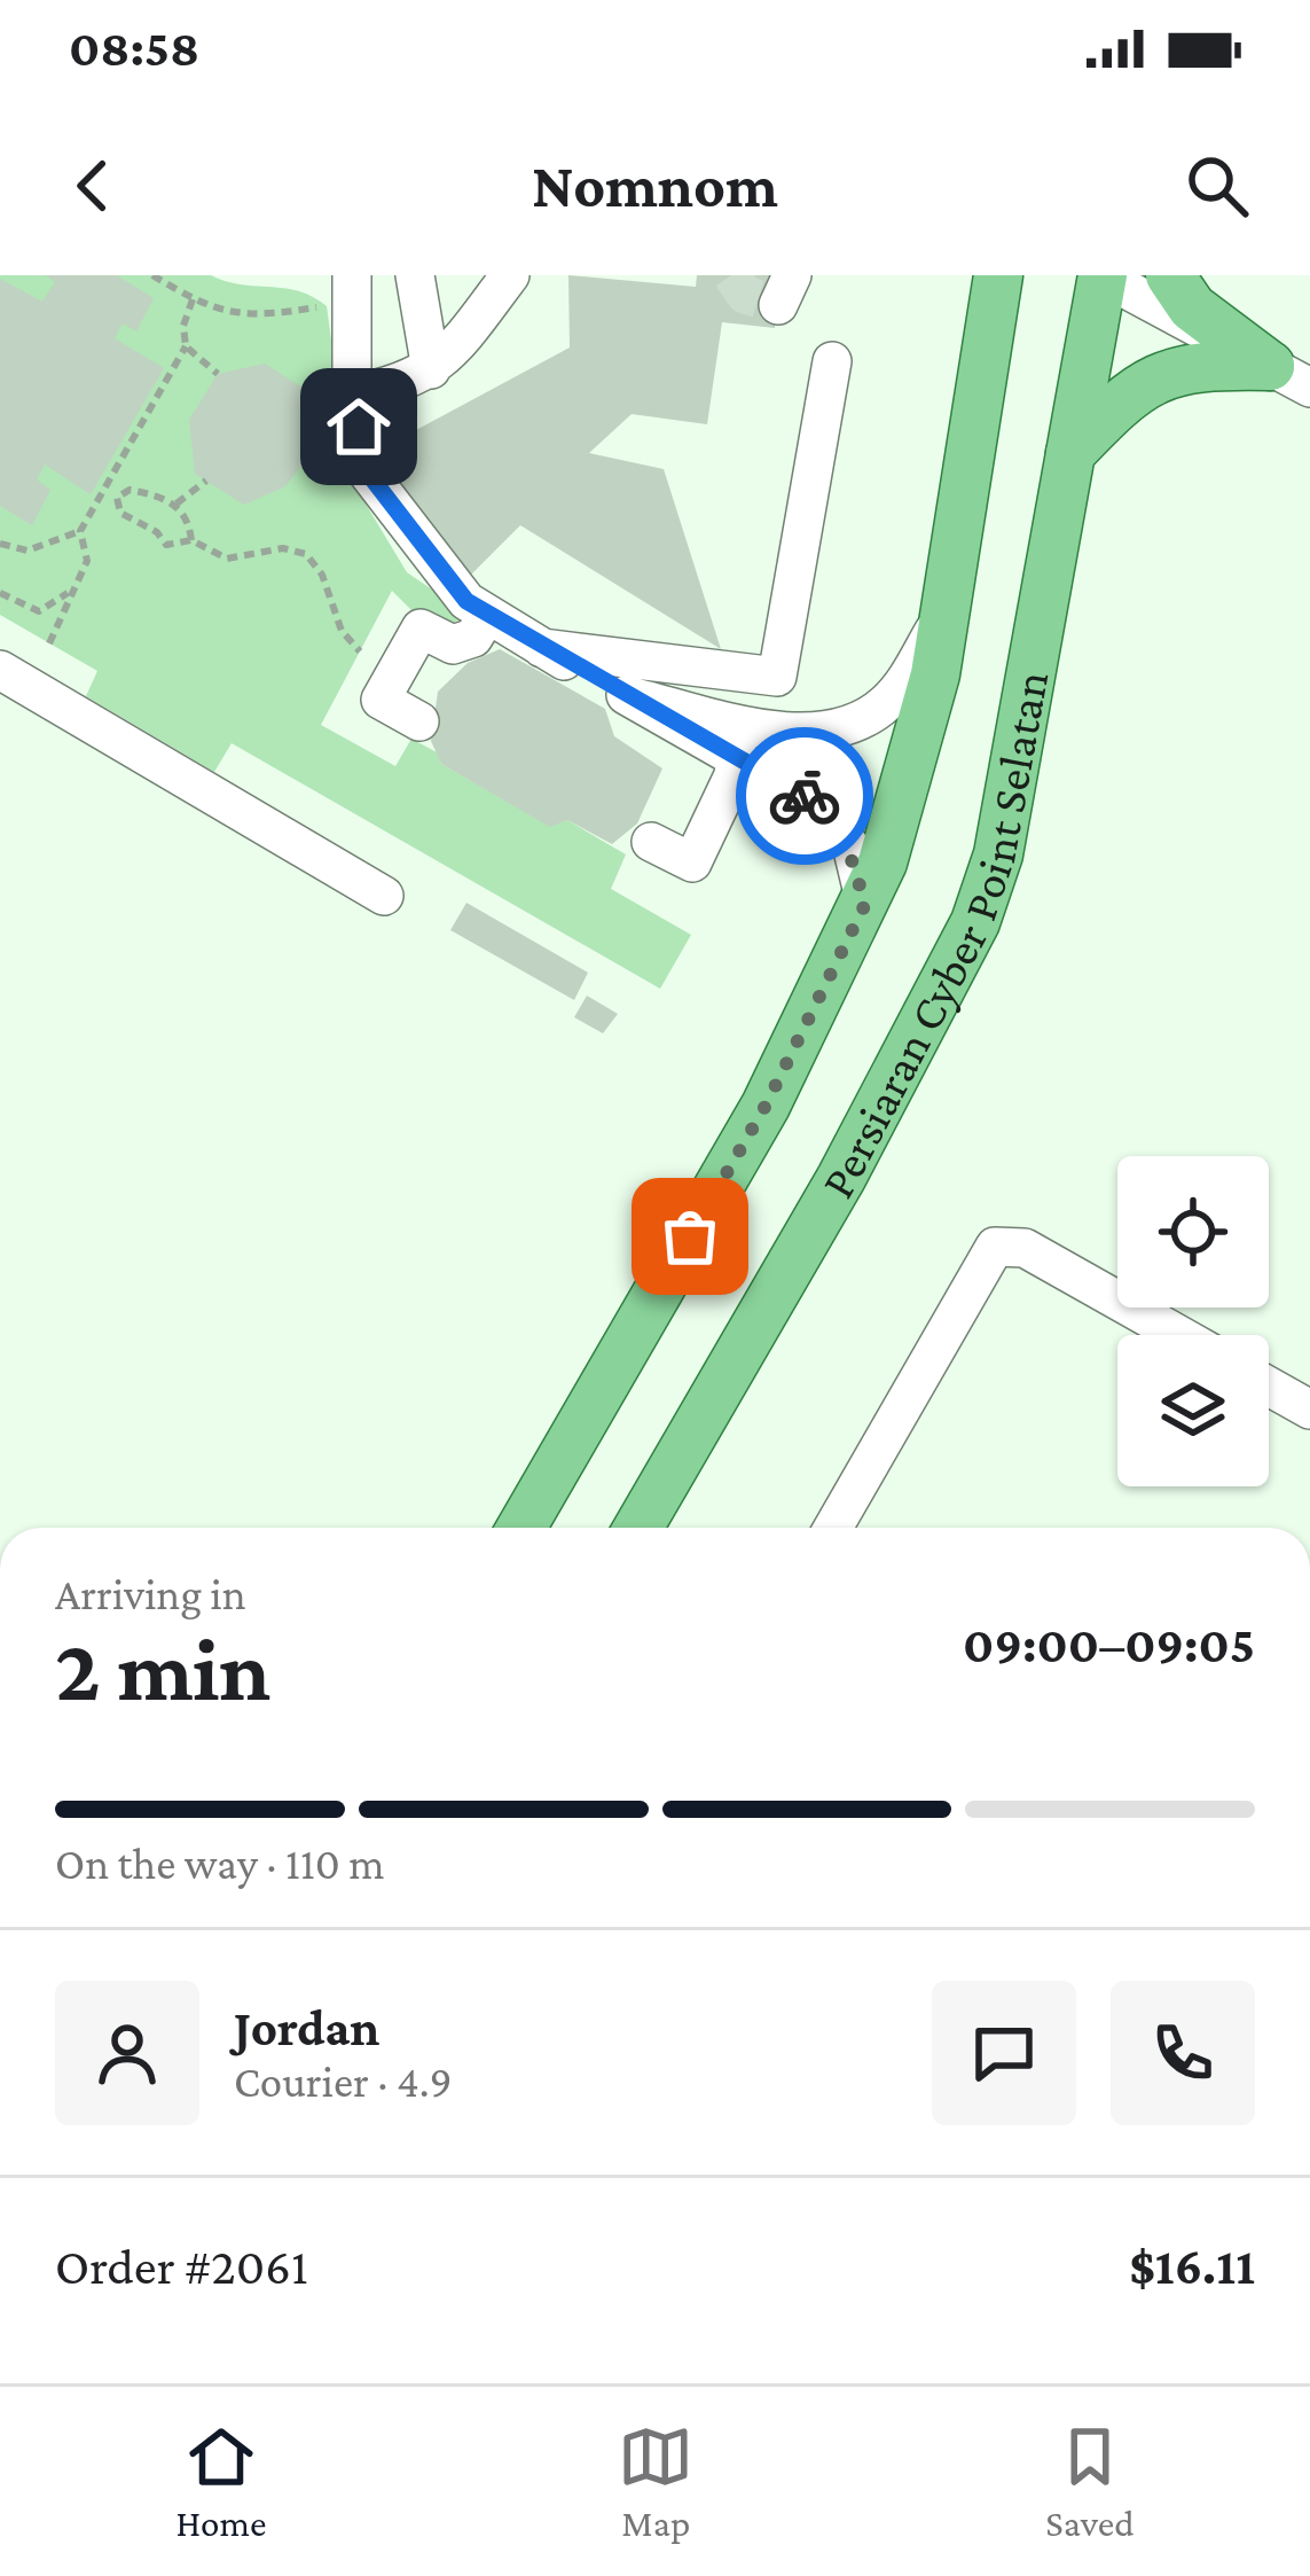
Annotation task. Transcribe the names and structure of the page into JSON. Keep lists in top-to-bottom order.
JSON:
{
  "streets": {
    "main road": ["Persiaran Cyber Point Selatan"]
  },
  "page": {
    "status": "08:58",
    "header": "Nomnom",
    "heading": ["2 min", "Arriving in", "09:00–09:05"],
    "panel": [
      "Jordan",
      "Courier · 4.9",
      "Order #2061",
      "$16.11"
    ],
    "bar": "On the way · 110 m",
    "tabs": ["Home", "Map", "Saved"]
  }
}
